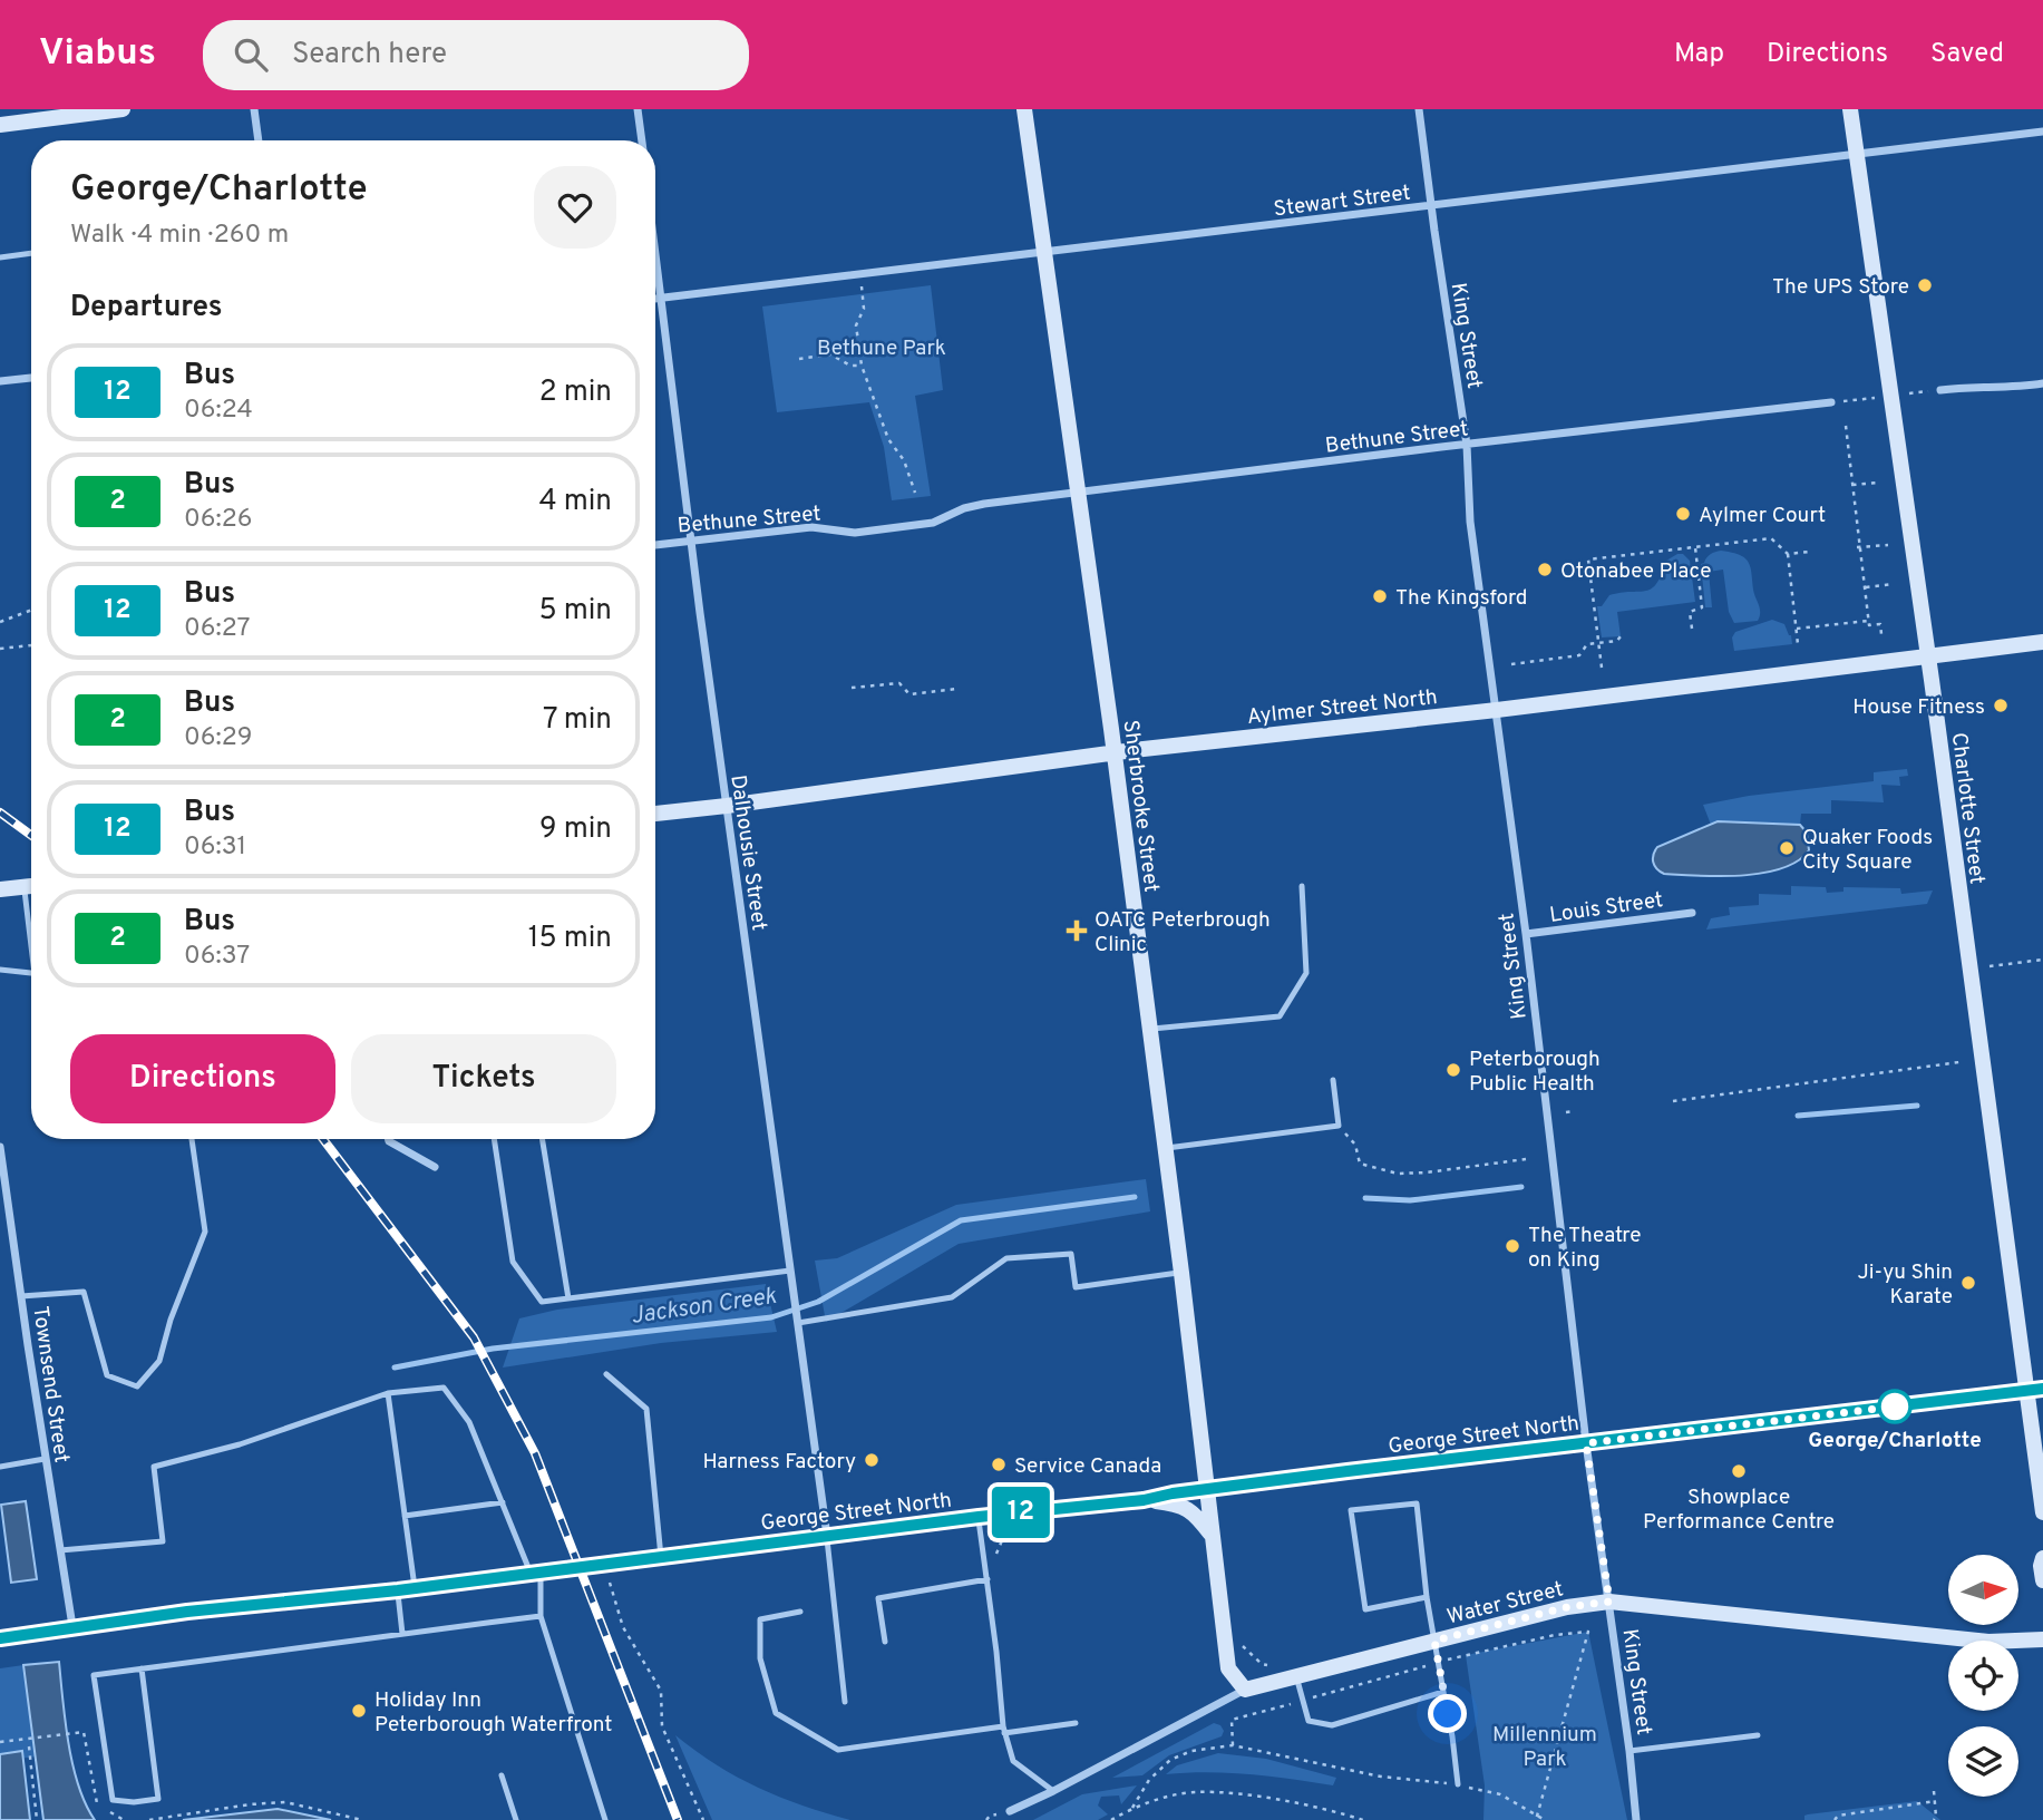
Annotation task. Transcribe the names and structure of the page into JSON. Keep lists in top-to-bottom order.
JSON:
{
  "streets": {
    "main road": [
      "Aylmer Street North",
      "Sherbrooke Street",
      "Charlotte Street",
      "George Street North",
      "Water Street"
    ],
    "street": [
      "Stewart Street",
      "King Street",
      "Bethune Street",
      "Dalhousie Street",
      "Louis Street",
      "Townsend Street"
    ]
  },
  "crossings": [
    ["Stewart Street", "King Street"],
    ["Stewart Street", "Sherbrooke Street"],
    ["Stewart Street", "Charlotte Street"],
    ["Stewart Street", "Dalhousie Street"],
    ["King Street", "Bethune Street"],
    ["King Street", "Aylmer Street North"],
    ["King Street", "Louis Street"],
    ["King Street", "George Street North"],
    ["King Street", "Water Street"],
    ["Bethune Street", "Sherbrooke Street"],
    ["Bethune Street", "Dalhousie Street"],
    ["Aylmer Street North", "Sherbrooke Street"],
    ["Aylmer Street North", "Charlotte Street"],
    ["Aylmer Street North", "Dalhousie Street"],
    ["Sherbrooke Street", "George Street North"],
    ["Sherbrooke Street", "Water Street"],
    ["Charlotte Street", "George Street North"],
    ["Dalhousie Street", "George Street North"],
    ["Townsend Street", "George Street North"]
  ],
  "water": ["Jackson Creek"],
  "parks": ["Bethune Park", "Millennium Park"],
  "places": {
    "other": [
      "The UPS Store",
      "Aylmer Court",
      "Otonabee Place",
      "The Kingsford",
      "House Fitness",
      "Quaker Foods City Square",
      "Peterborough Public Health",
      "The Theatre on King",
      "Ji-yu Shin Karate",
      "George/Charlotte",
      "Harness Factory",
      "Service Canada",
      "Showplace Performance Centre",
      "Holiday Inn Peterborough Waterfront"
    ],
    "health": ["OATC Peterbrough Clinic"]
  },
  "lines": ["bus line 12"],
  "north": "right",
  "page": {
    "header": "Viabus",
    "search": "Search here",
    "nav": ["Map", "Directions", "Saved"],
    "on_map": "12",
    "heading": [
      ["George/Charlotte", "Walk · 4 min · 260 m"],
      "Departures"
    ],
    "list": [
      {
        "mark": "12",
        "name": "Bus",
        "note": "06:24",
        "value": "2 min"
      },
      {
        "mark": "2",
        "name": "Bus",
        "note": "06:26",
        "value": "4 min"
      },
      {
        "mark": "12",
        "name": "Bus",
        "note": "06:27",
        "value": "5 min"
      },
      {
        "mark": "2",
        "name": "Bus",
        "note": "06:29",
        "value": "7 min"
      },
      {
        "mark": "12",
        "name": "Bus",
        "note": "06:31",
        "value": "9 min"
      },
      {
        "mark": "2",
        "name": "Bus",
        "note": "06:37",
        "value": "15 min"
      }
    ],
    "buttons": ["Directions", "Tickets"]
  }
}
